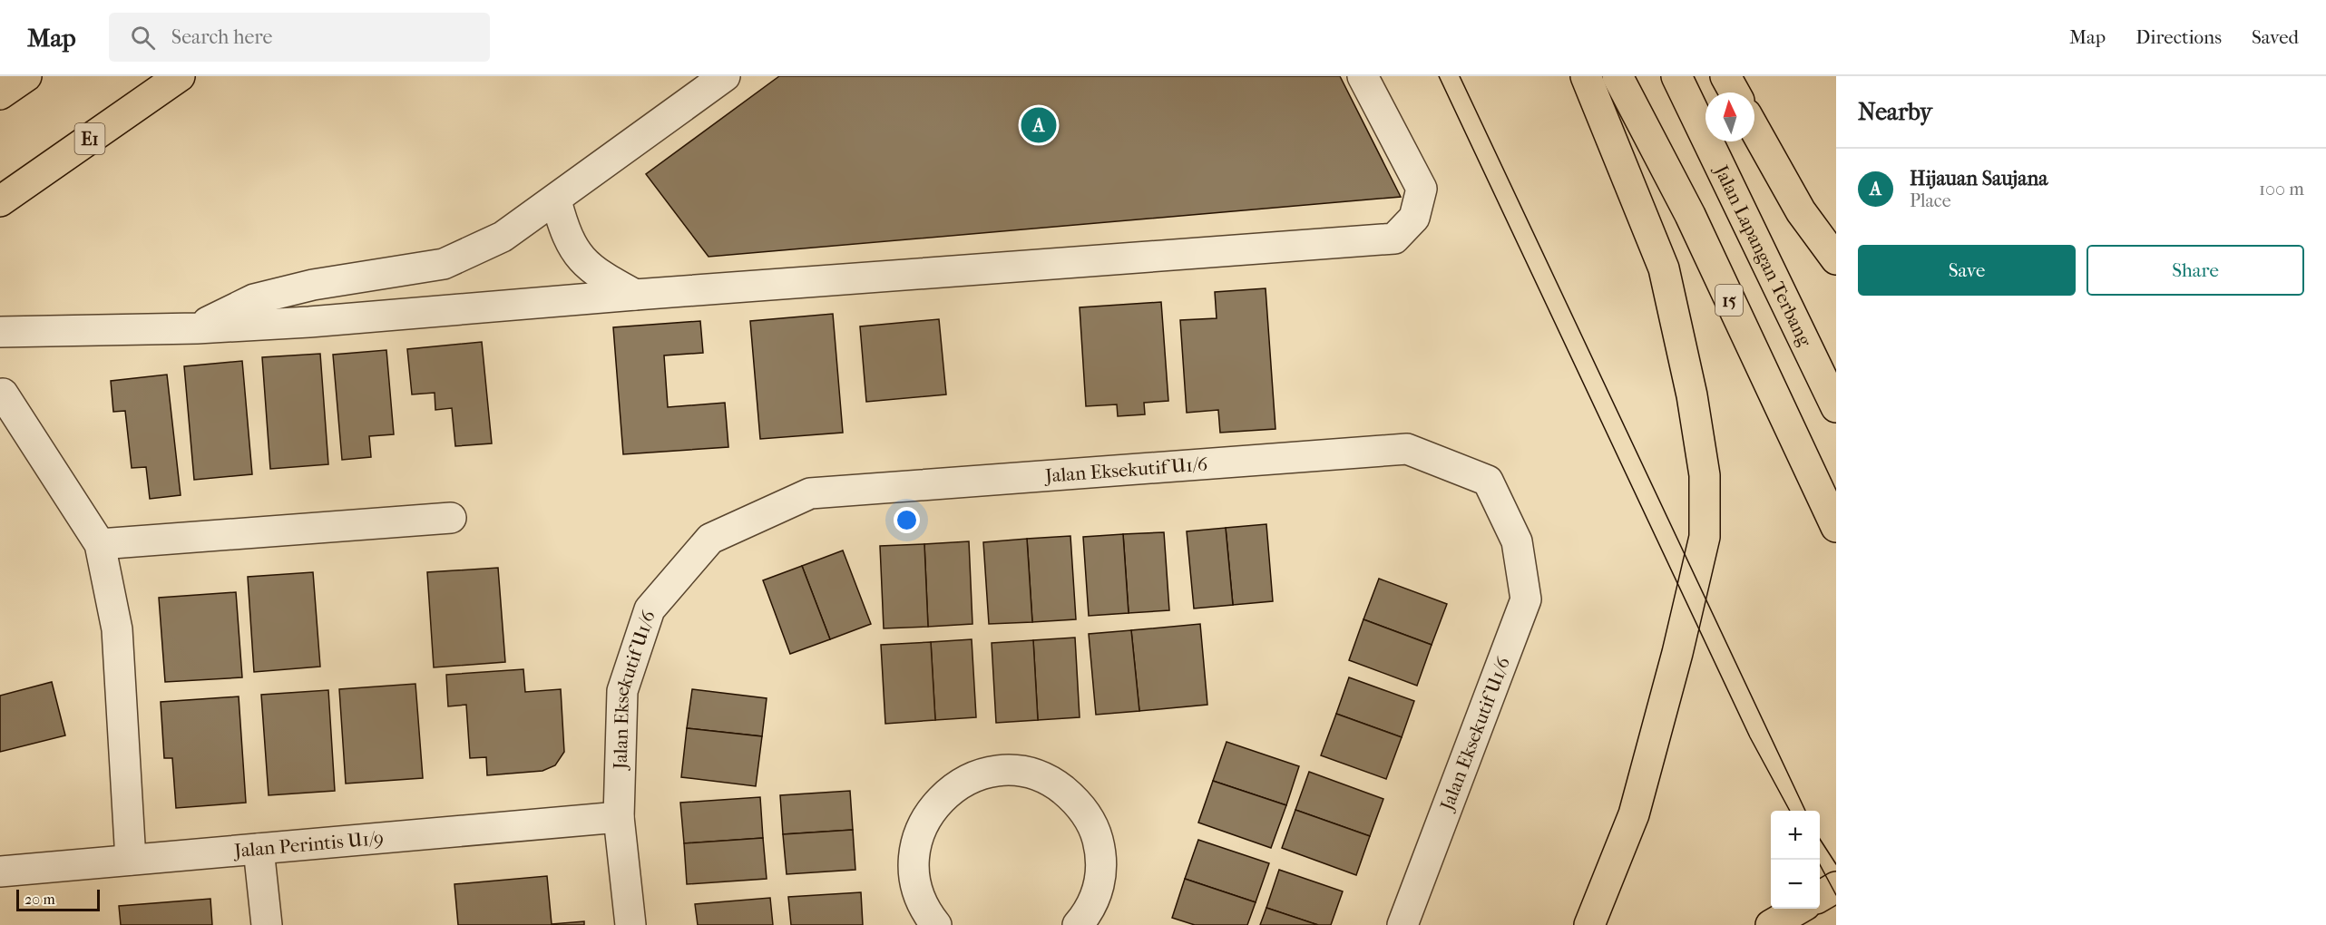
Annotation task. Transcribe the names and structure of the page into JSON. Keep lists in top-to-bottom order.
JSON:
{
  "streets": {
    "main road": ["E1", "Jalan Lapangan Terbang", "15"],
    "street": ["Jalan Eksekutif U1/6", "Jalan Perintis U1/9"]
  },
  "crossings": [
    ["Jalan Eksekutif U1/6", "Jalan Perintis U1/9"]
  ],
  "scale_bar": "20 m",
  "north": "top",
  "page": {
    "header": "Map",
    "search": "Search here",
    "nav": ["Map", "Directions", "Saved"],
    "heading": "Nearby",
    "pins": "A",
    "list": [
      {
        "mark": "A",
        "name": "Hijauan Saujana",
        "note": "Place",
        "value": "100 m"
      }
    ],
    "buttons": ["Save", "Share"],
    "map_buttons": ["+", "−"],
    "scale": "20 m"
  }
}
